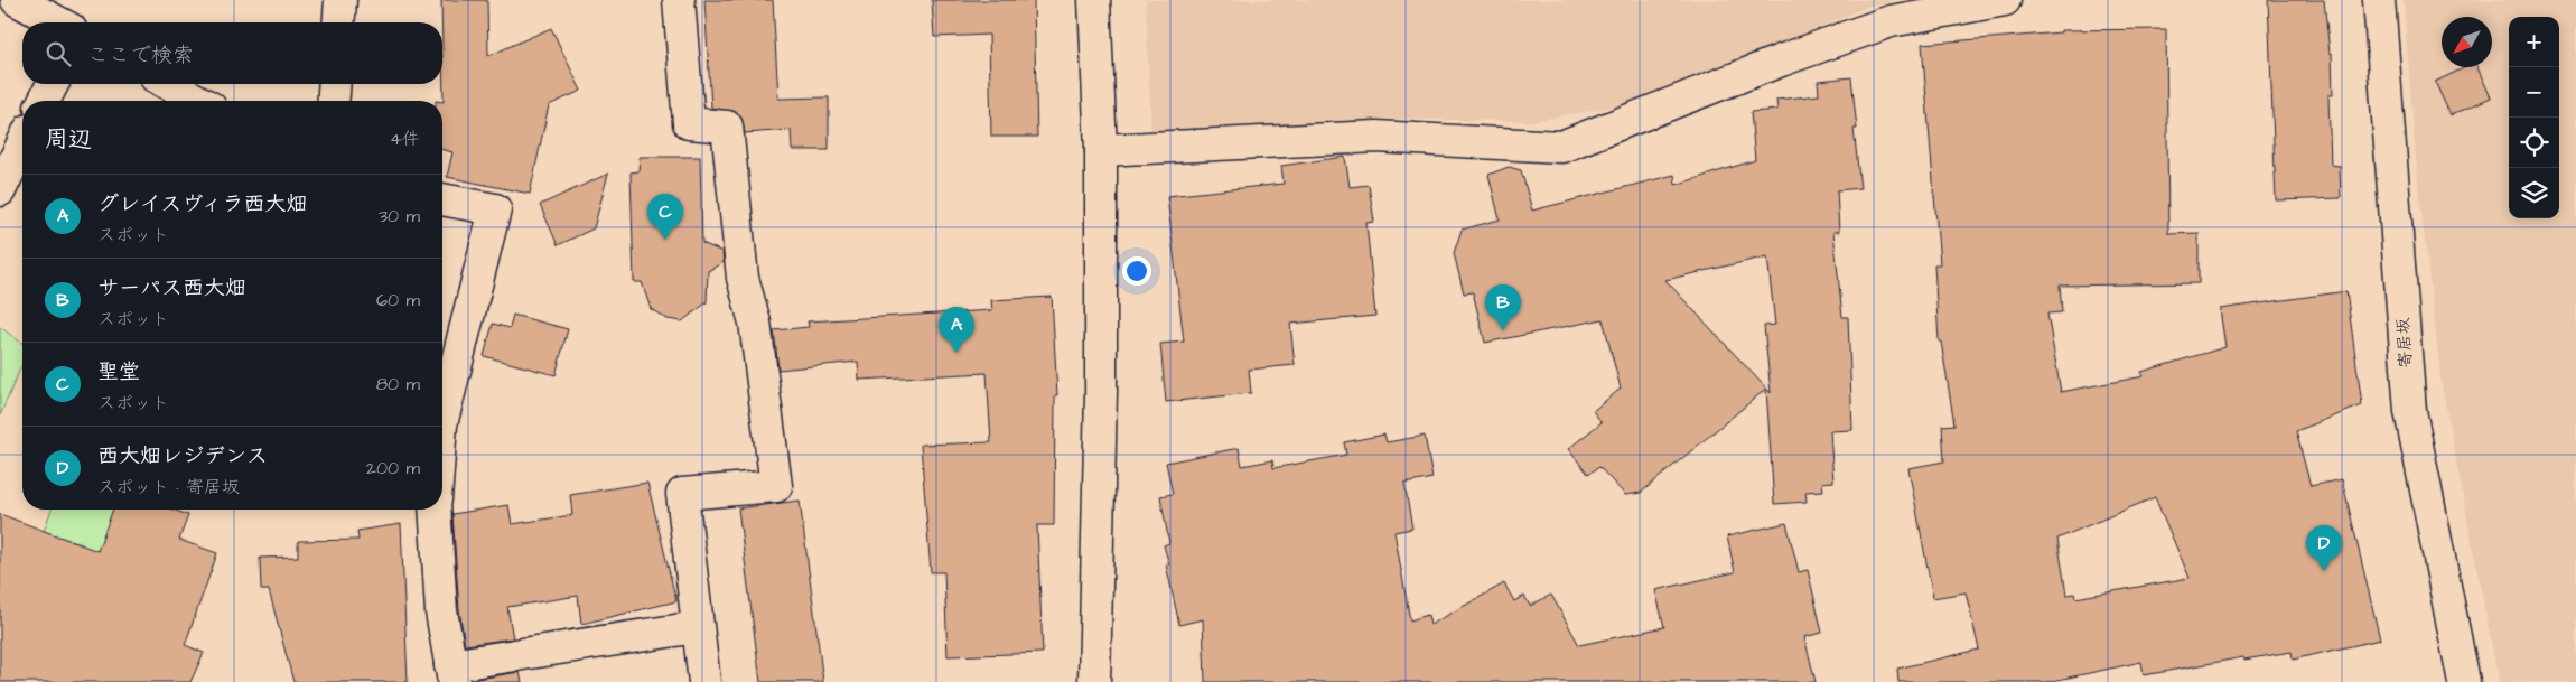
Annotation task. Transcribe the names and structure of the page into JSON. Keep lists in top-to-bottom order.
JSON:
{
  "streets": {
    "street": ["寄居坂"]
  },
  "north": "bottom left",
  "page": {
    "map_buttons": ["+", "−"],
    "search": "ここで検索",
    "heading": ["周辺", "4件"],
    "list": [
      {
        "mark": "A",
        "name": "グレイスヴィラ西大畑",
        "note": "スポット",
        "value": "30 m"
      },
      {
        "mark": "B",
        "name": "サーパス西大畑",
        "note": "スポット",
        "value": "60 m"
      },
      {
        "mark": "C",
        "name": "聖堂",
        "note": "スポット",
        "value": "80 m"
      },
      {
        "mark": "D",
        "name": "西大畑レジデンス",
        "note": "スポット · 寄居坂",
        "value": "200 m"
      }
    ],
    "pins": [
      "C",
      "B",
      "A",
      "D"
    ]
  }
}
